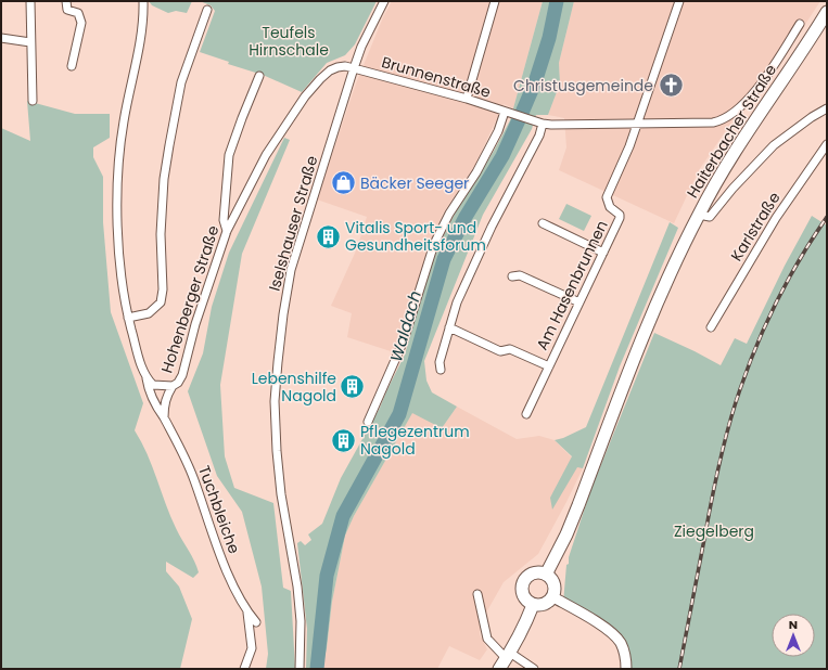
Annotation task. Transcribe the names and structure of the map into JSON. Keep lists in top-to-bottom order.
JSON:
{
  "streets": {
    "main road": ["Haiterbacher Straße"],
    "street": [
      "Brunnenstraße",
      "Iselshauser Straße",
      "Karlstraße",
      "Am Hasenbrunnen",
      "Hohenberger Straße",
      "Tuchbleiche"
    ]
  },
  "crossings": [
    ["Brunnenstraße", "Iselshauser Straße"],
    ["Brunnenstraße", "Am Hasenbrunnen"],
    ["Brunnenstraße", "Hohenberger Straße"],
    ["Iselshauser Straße", "Hohenberger Straße"],
    ["Hohenberger Straße", "Tuchbleiche"]
  ],
  "water": ["Waldach"],
  "parks": ["Teufels Hirnschale", "Ziegelberg"],
  "places": {
    "church": ["Christusgemeinde"],
    "shop": ["Bäcker Seeger"],
    "building": ["Vitalis Sport- und Gesundheitsforum", "Lebenshilfe Nagold", "Pflegezentrum Nagold"]
  },
  "north": "top"
}
